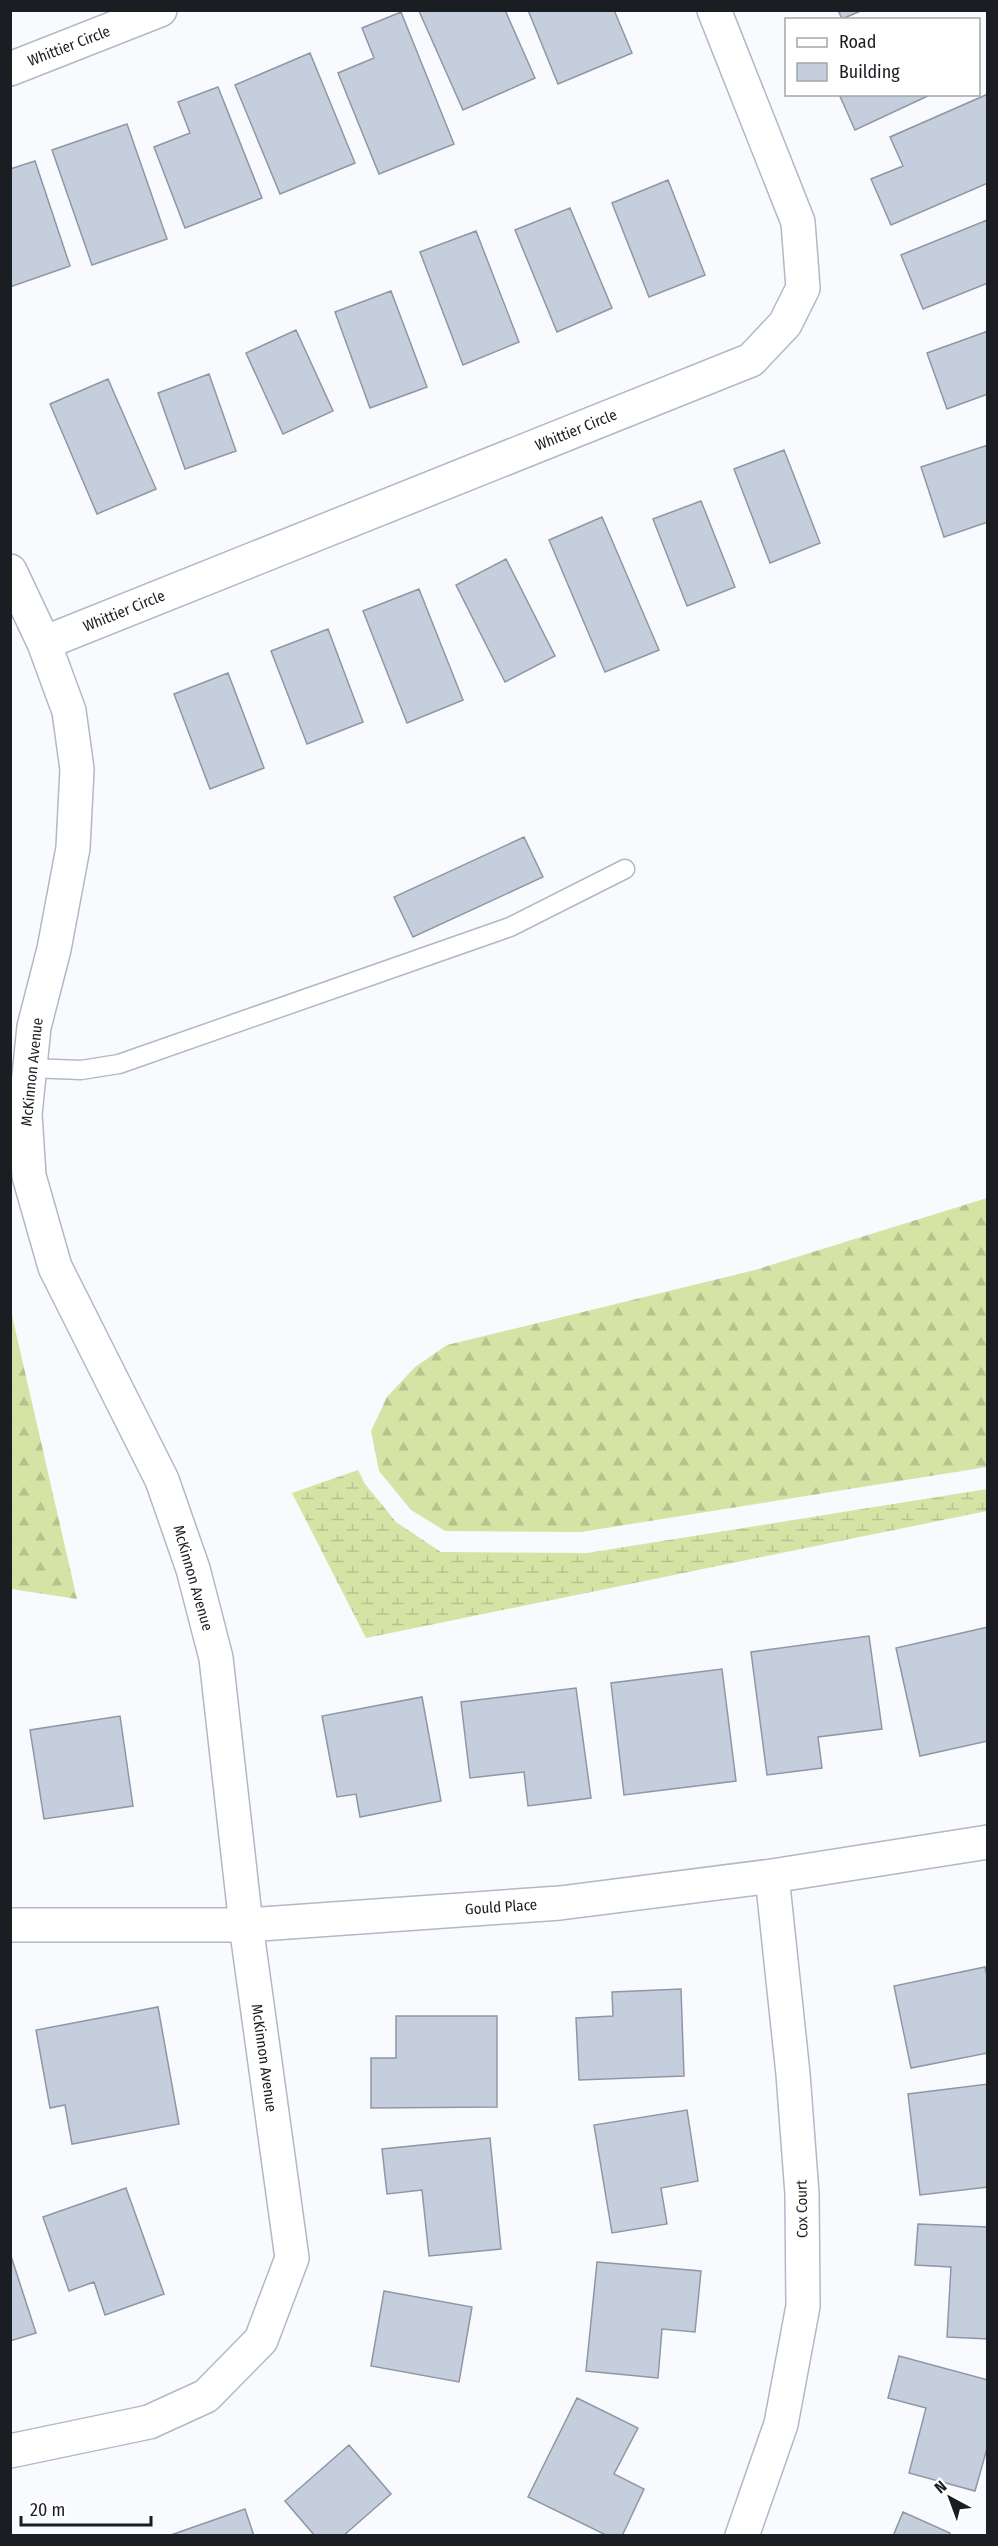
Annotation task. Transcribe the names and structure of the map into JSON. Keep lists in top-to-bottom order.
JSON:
{
  "streets": {
    "street": [
      "Whittier Circle",
      "McKinnon Avenue",
      "Gould Place",
      "Cox Court"
    ]
  },
  "crossings": [
    ["Whittier Circle", "McKinnon Avenue"],
    ["McKinnon Avenue", "Gould Place"],
    ["Gould Place", "Cox Court"]
  ],
  "legend": ["Road", "Building"],
  "scale_bar": "20 m",
  "north": "top left"
}
